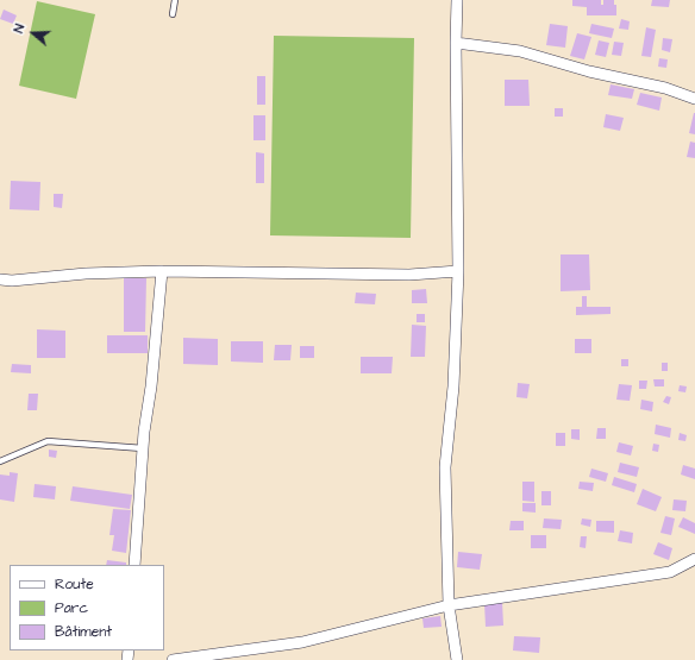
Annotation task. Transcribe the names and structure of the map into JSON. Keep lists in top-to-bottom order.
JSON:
{
  "legend": ["Route", "Parc", "Bâtiment"],
  "north": "left"
}
